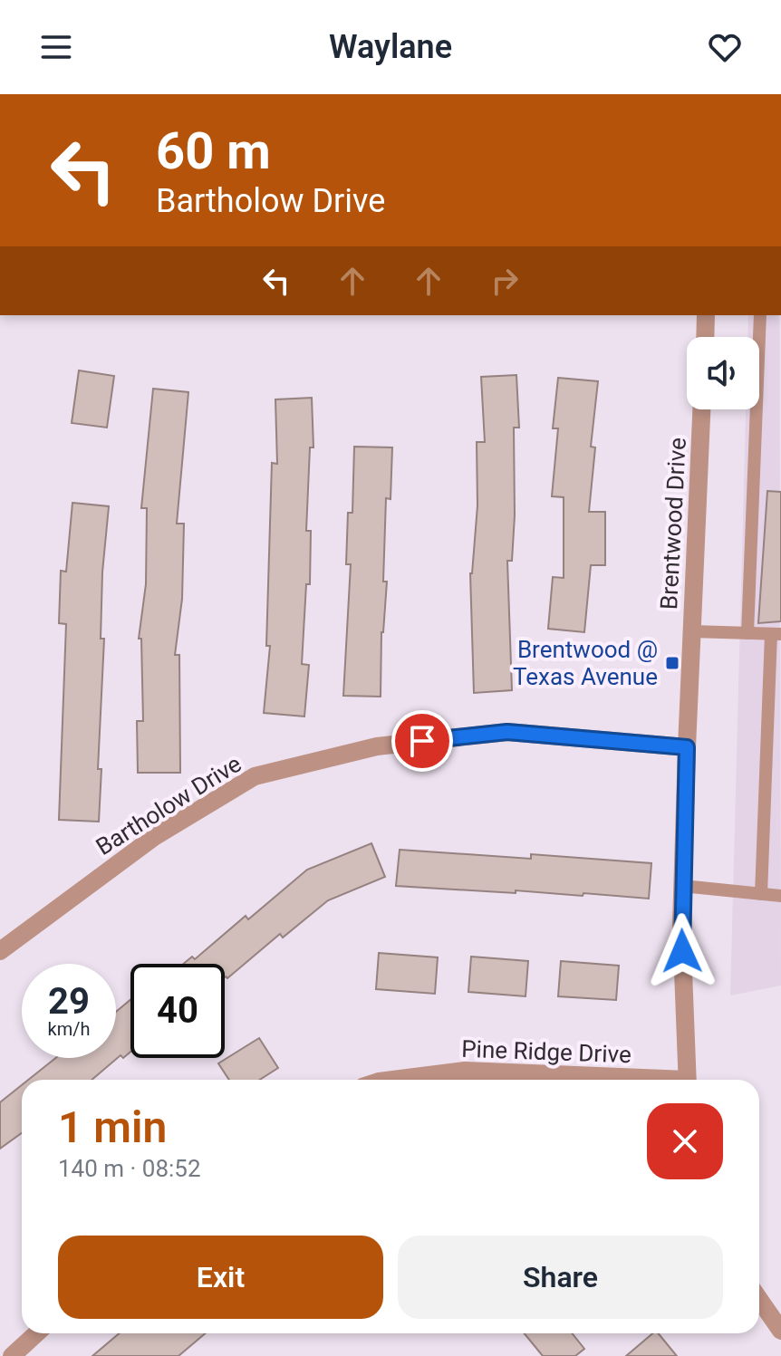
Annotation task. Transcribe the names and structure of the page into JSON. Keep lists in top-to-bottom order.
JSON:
{
  "streets": {
    "street": ["Brentwood Drive", "Bartholow Drive", "Pine Ridge Drive"]
  },
  "crossings": [
    ["Brentwood Drive", "Bartholow Drive"]
  ],
  "places": {
    "transit": ["Brentwood @ Texas Avenue"]
  },
  "page": {
    "header": "Waylane",
    "turn": ["60 m", "Bartholow Drive"],
    "speed": "29 km/h",
    "limit": "40",
    "heading": ["1 min", "140 m · 08:52"],
    "buttons": ["Exit", "Share"]
  }
}
